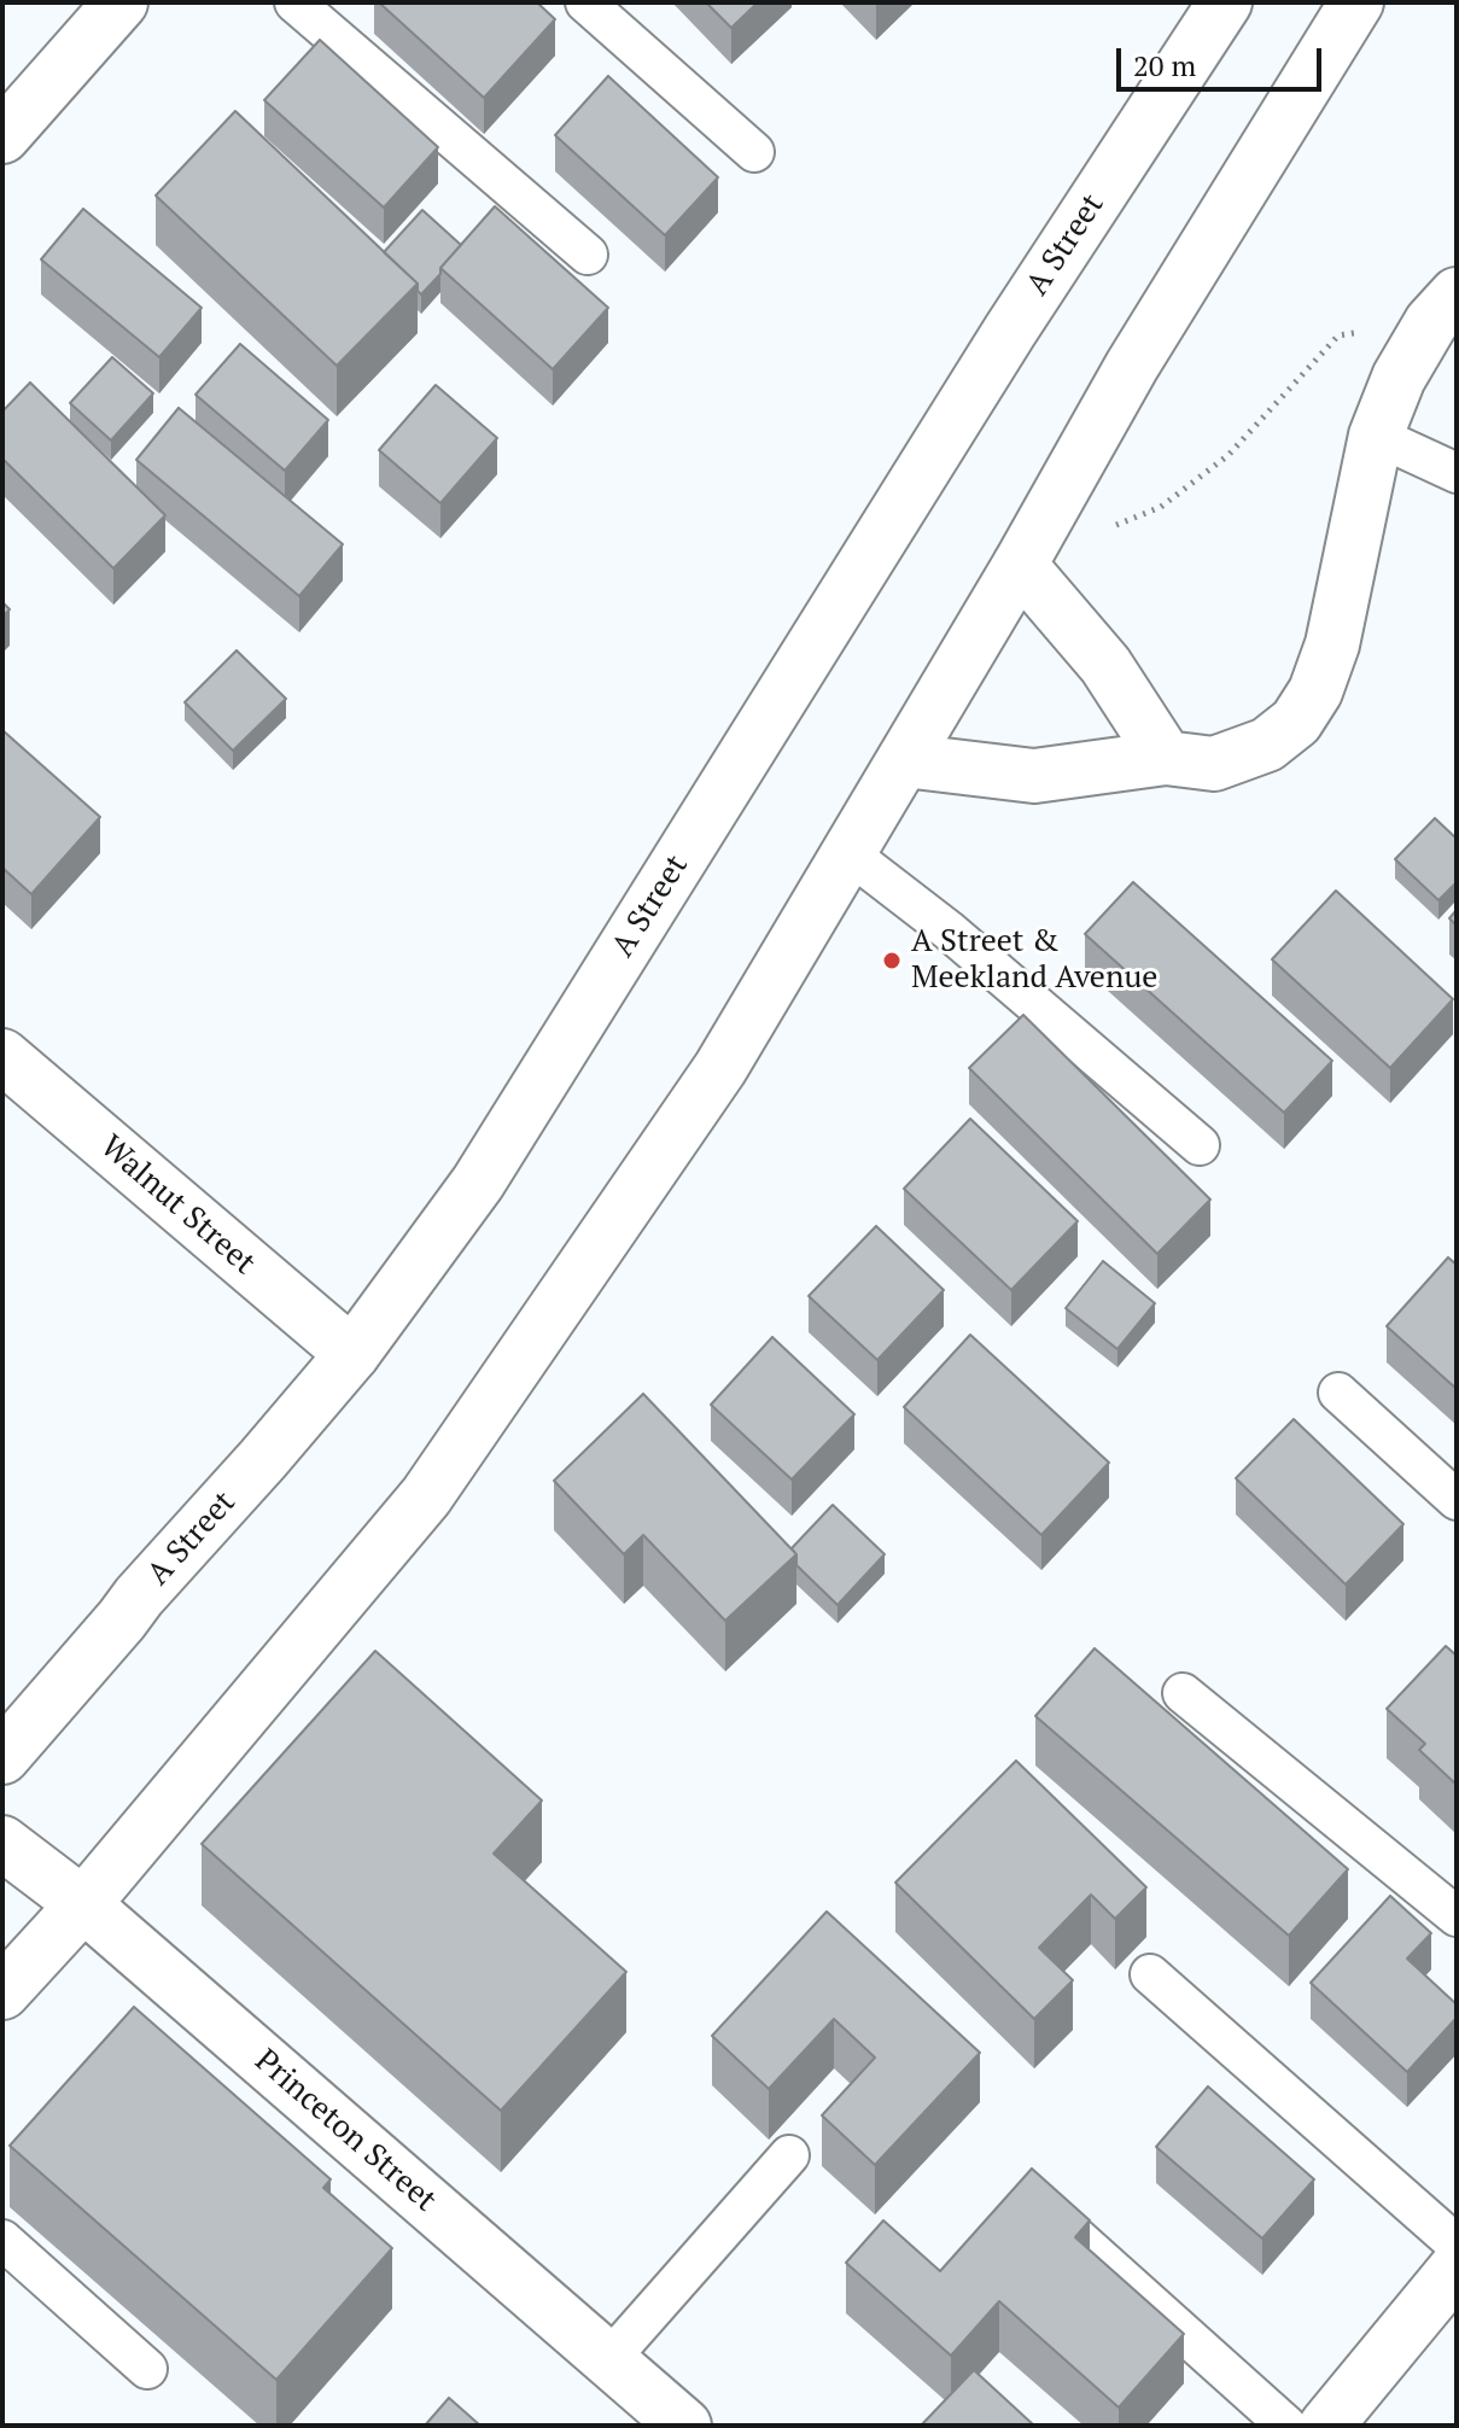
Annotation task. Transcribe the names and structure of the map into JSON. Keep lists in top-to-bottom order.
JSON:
{
  "streets": {
    "main road": ["A Street", "Walnut Street", "Princeton Street"]
  },
  "crossings": [
    ["A Street", "Walnut Street"]
  ],
  "places": ["A Street & Meekland Avenue"],
  "scale_bar": "20 m"
}
